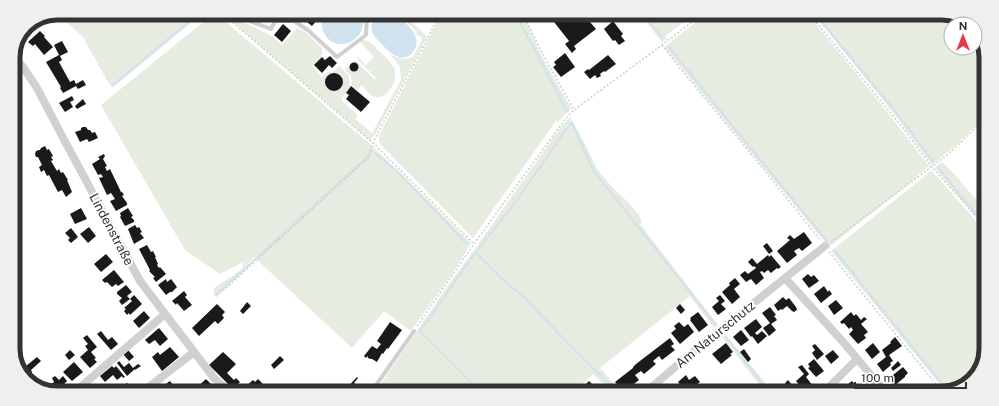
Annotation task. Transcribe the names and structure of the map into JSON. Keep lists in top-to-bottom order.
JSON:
{
  "streets": {
    "street": ["Lindenstraße", "Am Naturschutz"]
  },
  "scale_bar": "100 m",
  "north": "top"
}
